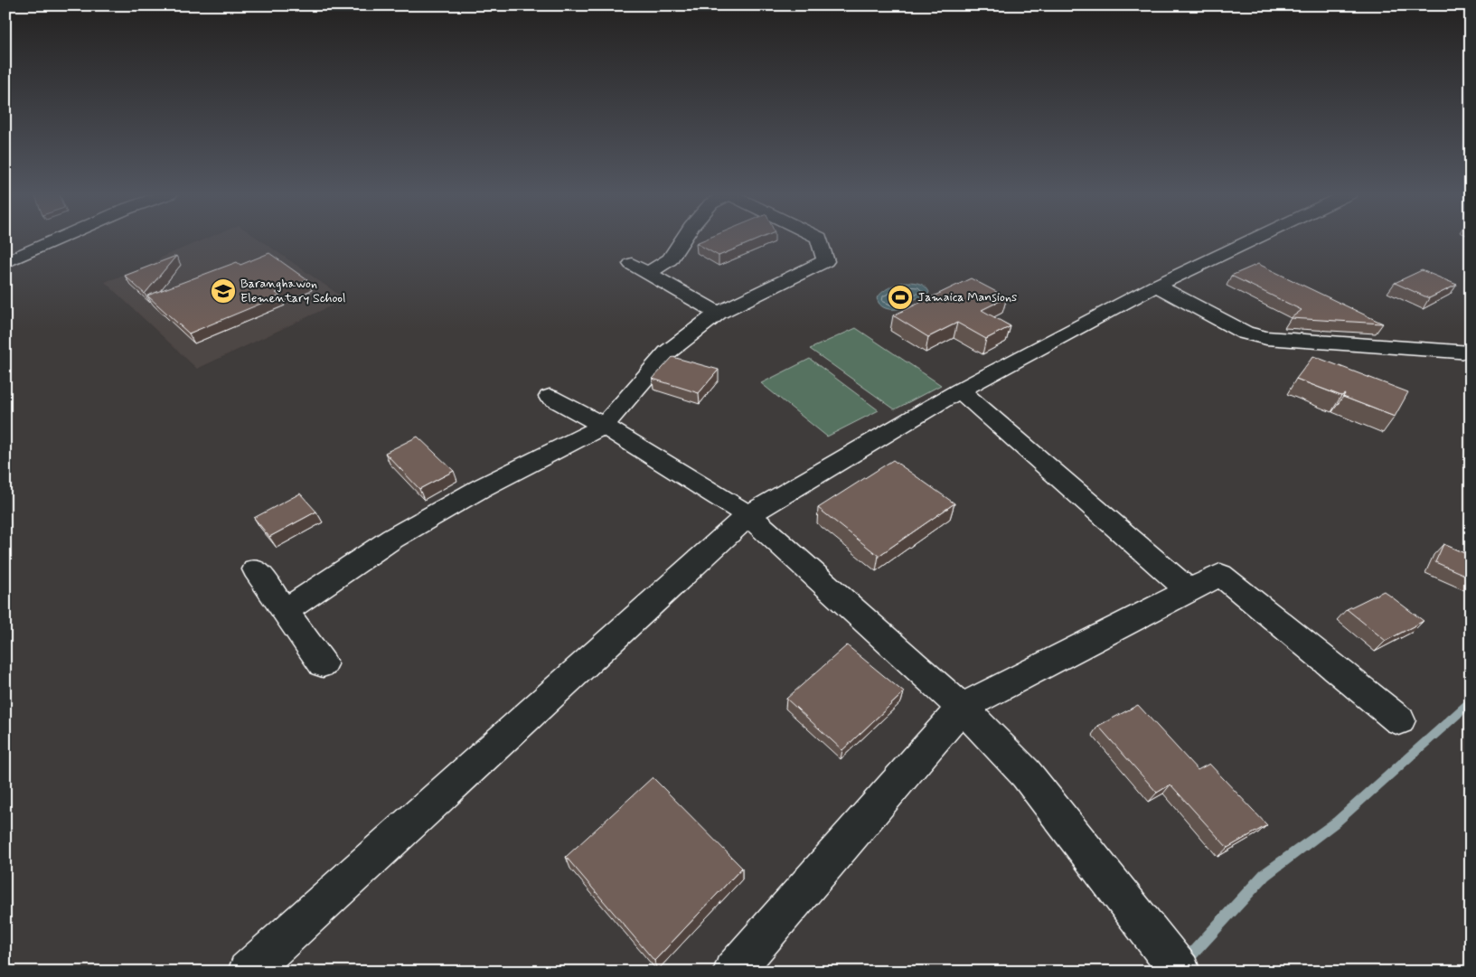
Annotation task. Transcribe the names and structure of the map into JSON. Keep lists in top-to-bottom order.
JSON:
{
  "places": {
    "school or university": ["Baranghawon Elementary School"],
    "sports": ["Jamaica Mansions"]
  }
}
